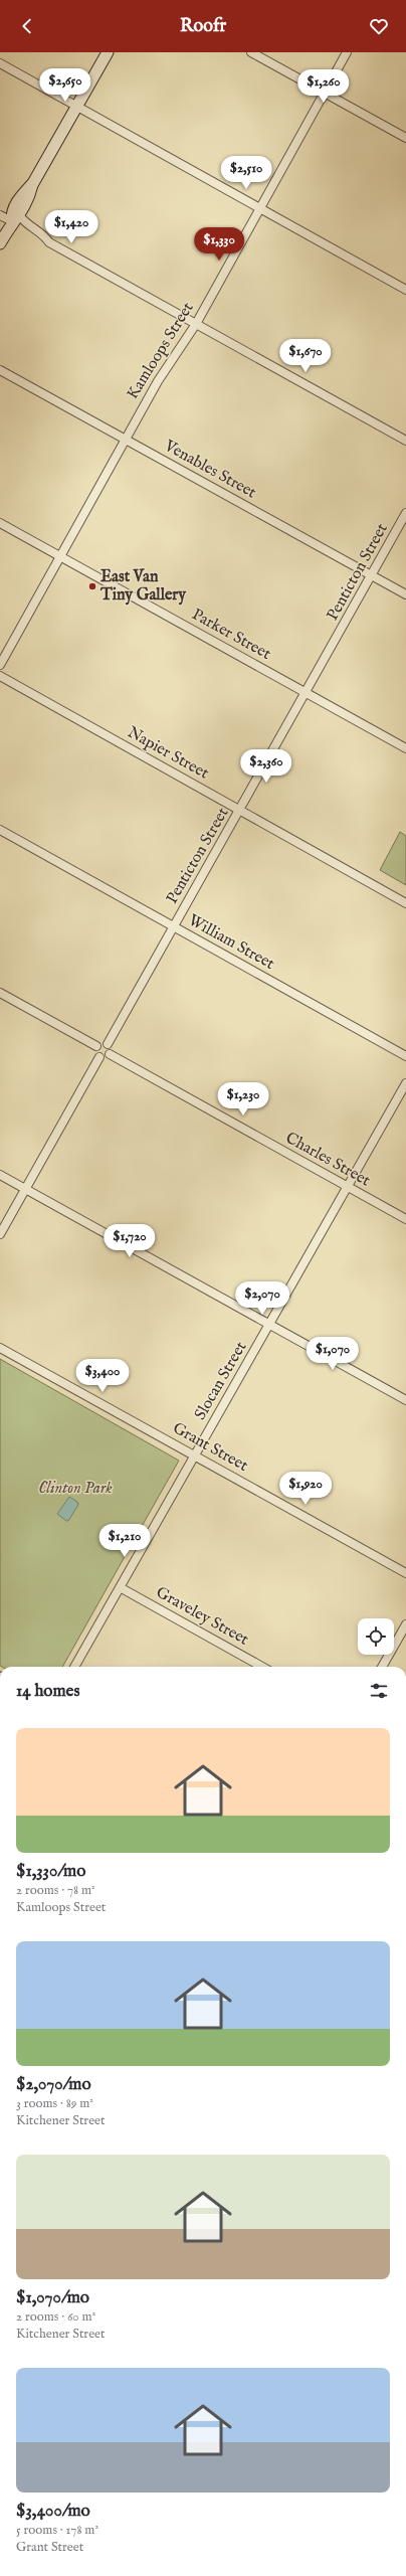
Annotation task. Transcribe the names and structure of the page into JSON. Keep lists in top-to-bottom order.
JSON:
{
  "streets": {
    "street": [
      "Kamloops Street",
      "Venables Street",
      "Penticton Street",
      "Parker Street",
      "Napier Street",
      "William Street",
      "Charles Street",
      "Slocan Street",
      "Grant Street",
      "Graveley Street"
    ]
  },
  "crossings": [
    ["Kamloops Street", "Venables Street"],
    ["Kamloops Street", "Parker Street"],
    ["Venables Street", "Penticton Street"],
    ["Penticton Street", "Parker Street"],
    ["Penticton Street", "Napier Street"],
    ["Penticton Street", "William Street"],
    ["Penticton Street", "Charles Street"],
    ["Charles Street", "Slocan Street"],
    ["Slocan Street", "Grant Street"],
    ["Slocan Street", "Graveley Street"]
  ],
  "parks": ["Clinton Park"],
  "places": ["East Van Tiny Gallery"],
  "page": {
    "header": "Roofr",
    "price": [
      "$2,650",
      "$1,260",
      "$2,510",
      "$1,420",
      "$1,330",
      "$1,670",
      "$2,360",
      "$1,230",
      "$1,720",
      "$2,070",
      "$1,070",
      "$3,400",
      "$1,920",
      "$1,210"
    ],
    "heading": "14 homes",
    "list": [
      {
        "name": "$1,330/mo",
        "note": "2 rooms · 78 m² · Kamloops Street"
      },
      {
        "name": "$2,070/mo",
        "note": "3 rooms · 89 m² · Kitchener Street"
      },
      {
        "name": "$1,070/mo",
        "note": "2 rooms · 60 m² · Kitchener Street"
      },
      {
        "name": "$3,400/mo",
        "note": "5 rooms · 178 m² · Grant Street"
      }
    ]
  }
}
